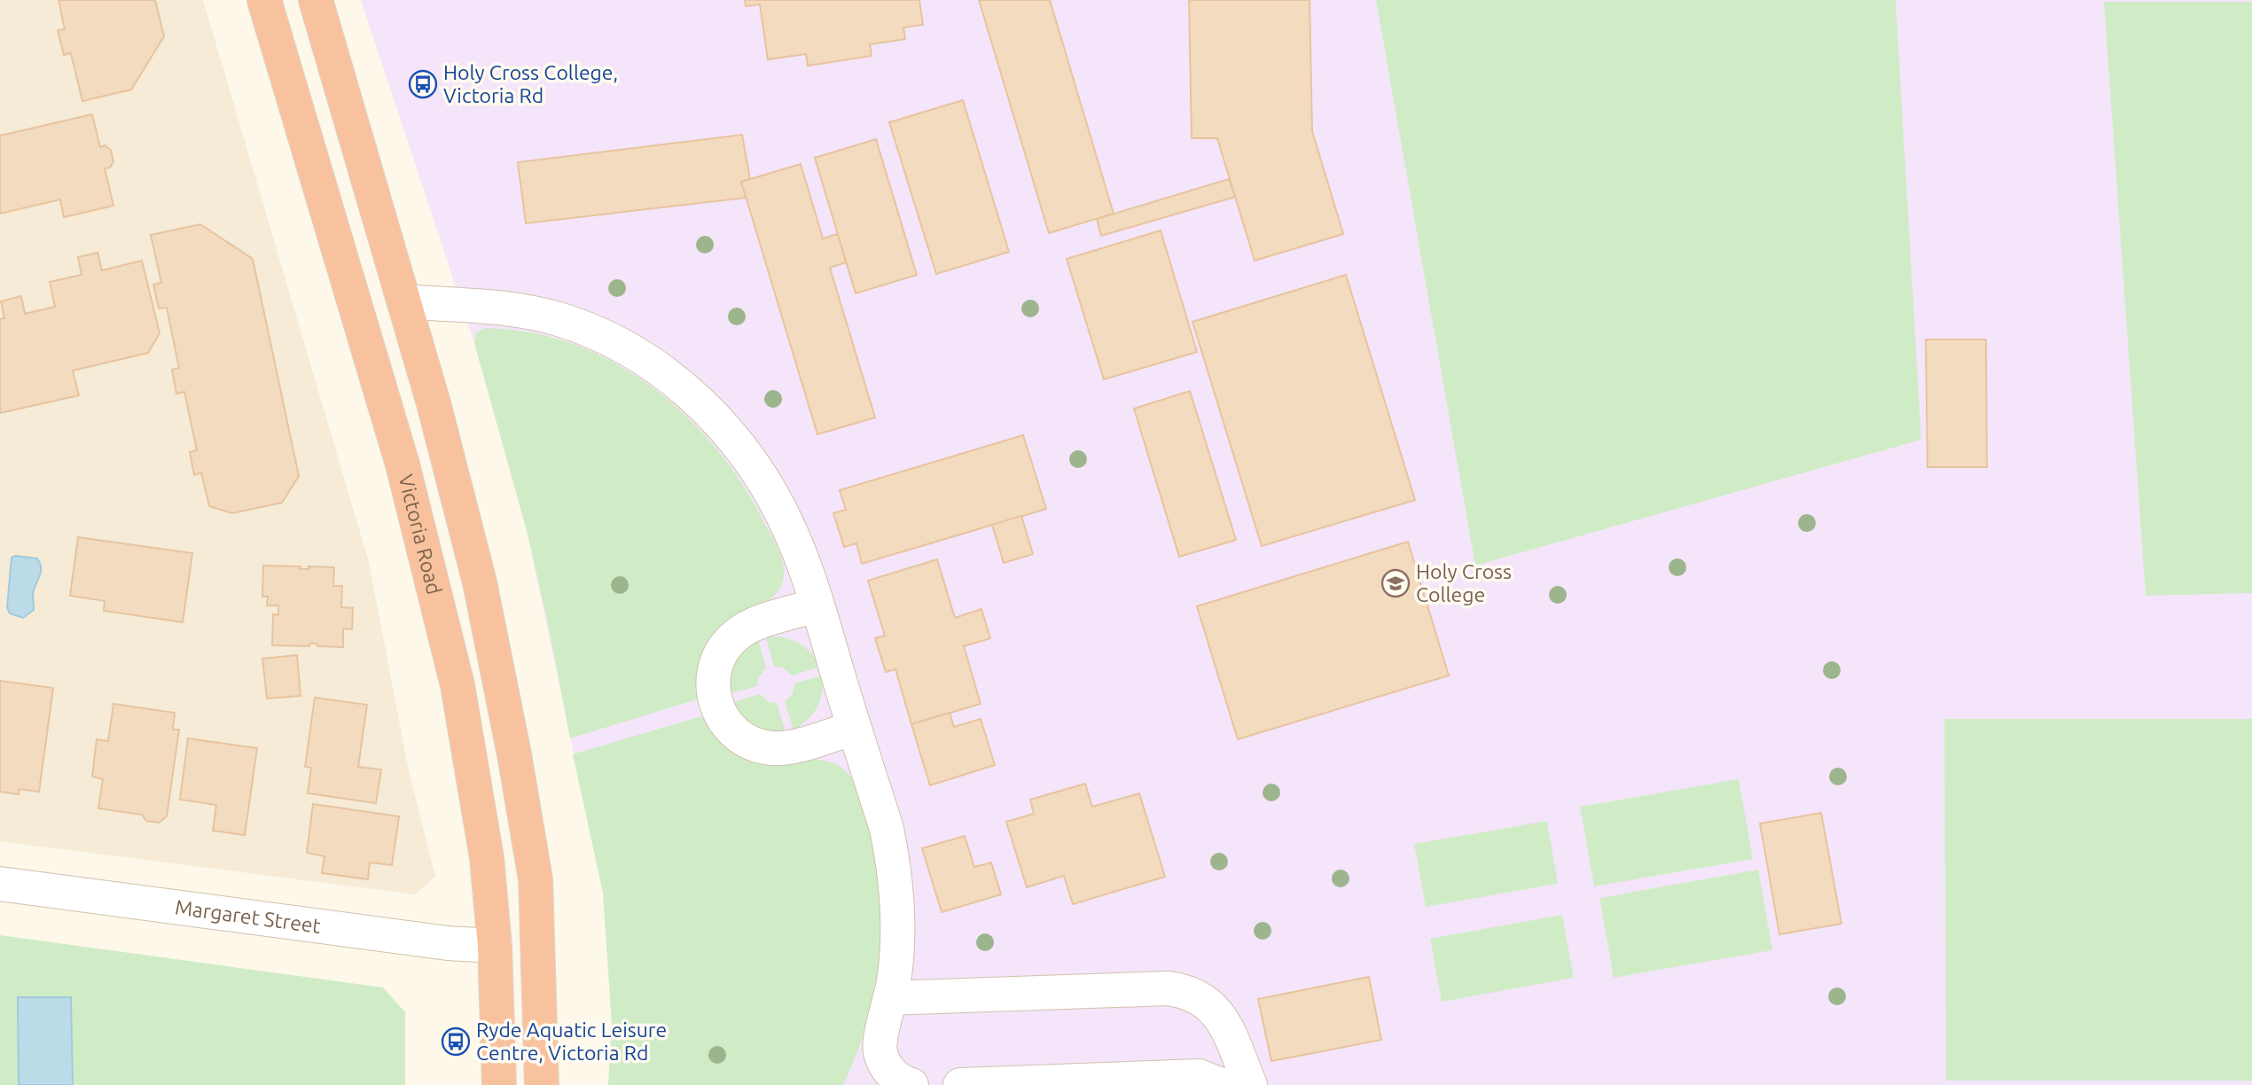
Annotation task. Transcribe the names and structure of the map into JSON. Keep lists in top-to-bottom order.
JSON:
{
  "streets": {
    "highway": ["Victoria Road"],
    "street": ["Margaret Street"]
  },
  "crossings": [
    ["Victoria Road", "Margaret Street"]
  ],
  "places": {
    "bus stop": ["Holy Cross College, Victoria Rd", "Ryde Aquatic Leisure Centre, Victoria Rd"],
    "school or university": ["Holy Cross College"]
  }
}
